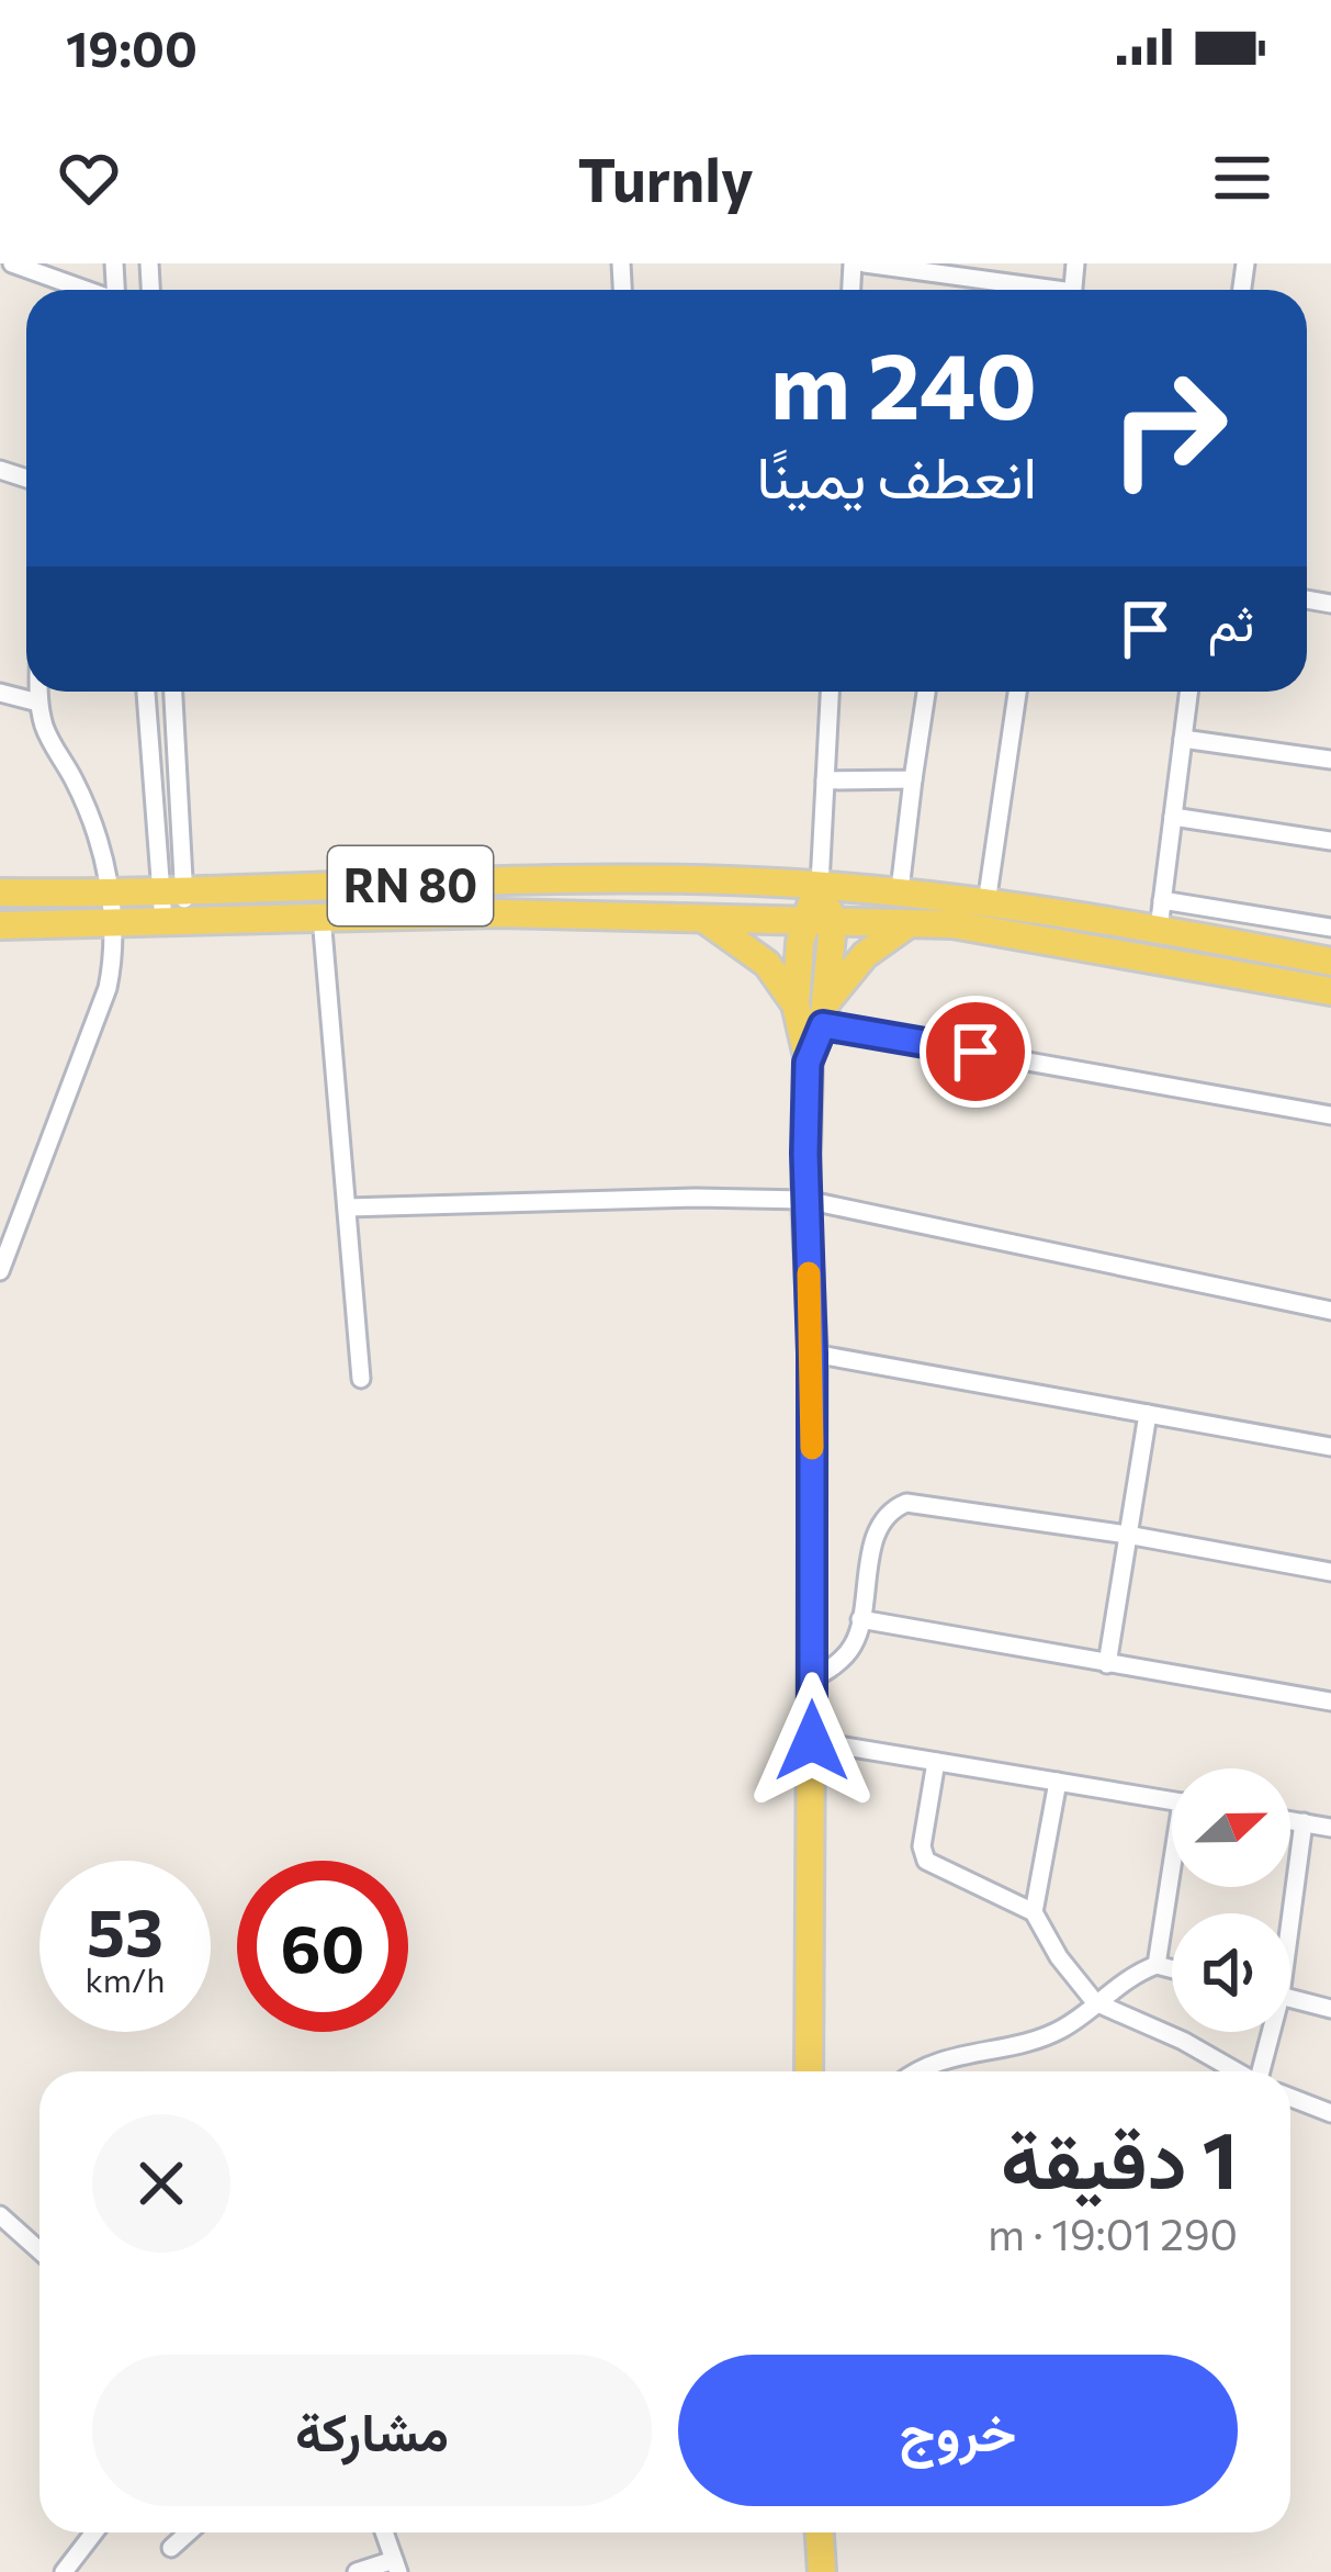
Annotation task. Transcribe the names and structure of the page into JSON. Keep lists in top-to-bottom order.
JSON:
{
  "streets": {
    "main road": ["RN 80"]
  },
  "north": "right",
  "page": {
    "status": "19:00",
    "header": "Turnly",
    "turn": ["240 m", "انعطف يمينًا"],
    "then": "ثم",
    "speed": "53 km/h",
    "limit": "60",
    "heading": ["1 دقيقة", "290 m · 19:01"],
    "buttons": ["خروج", "مشاركة"]
  }
}
